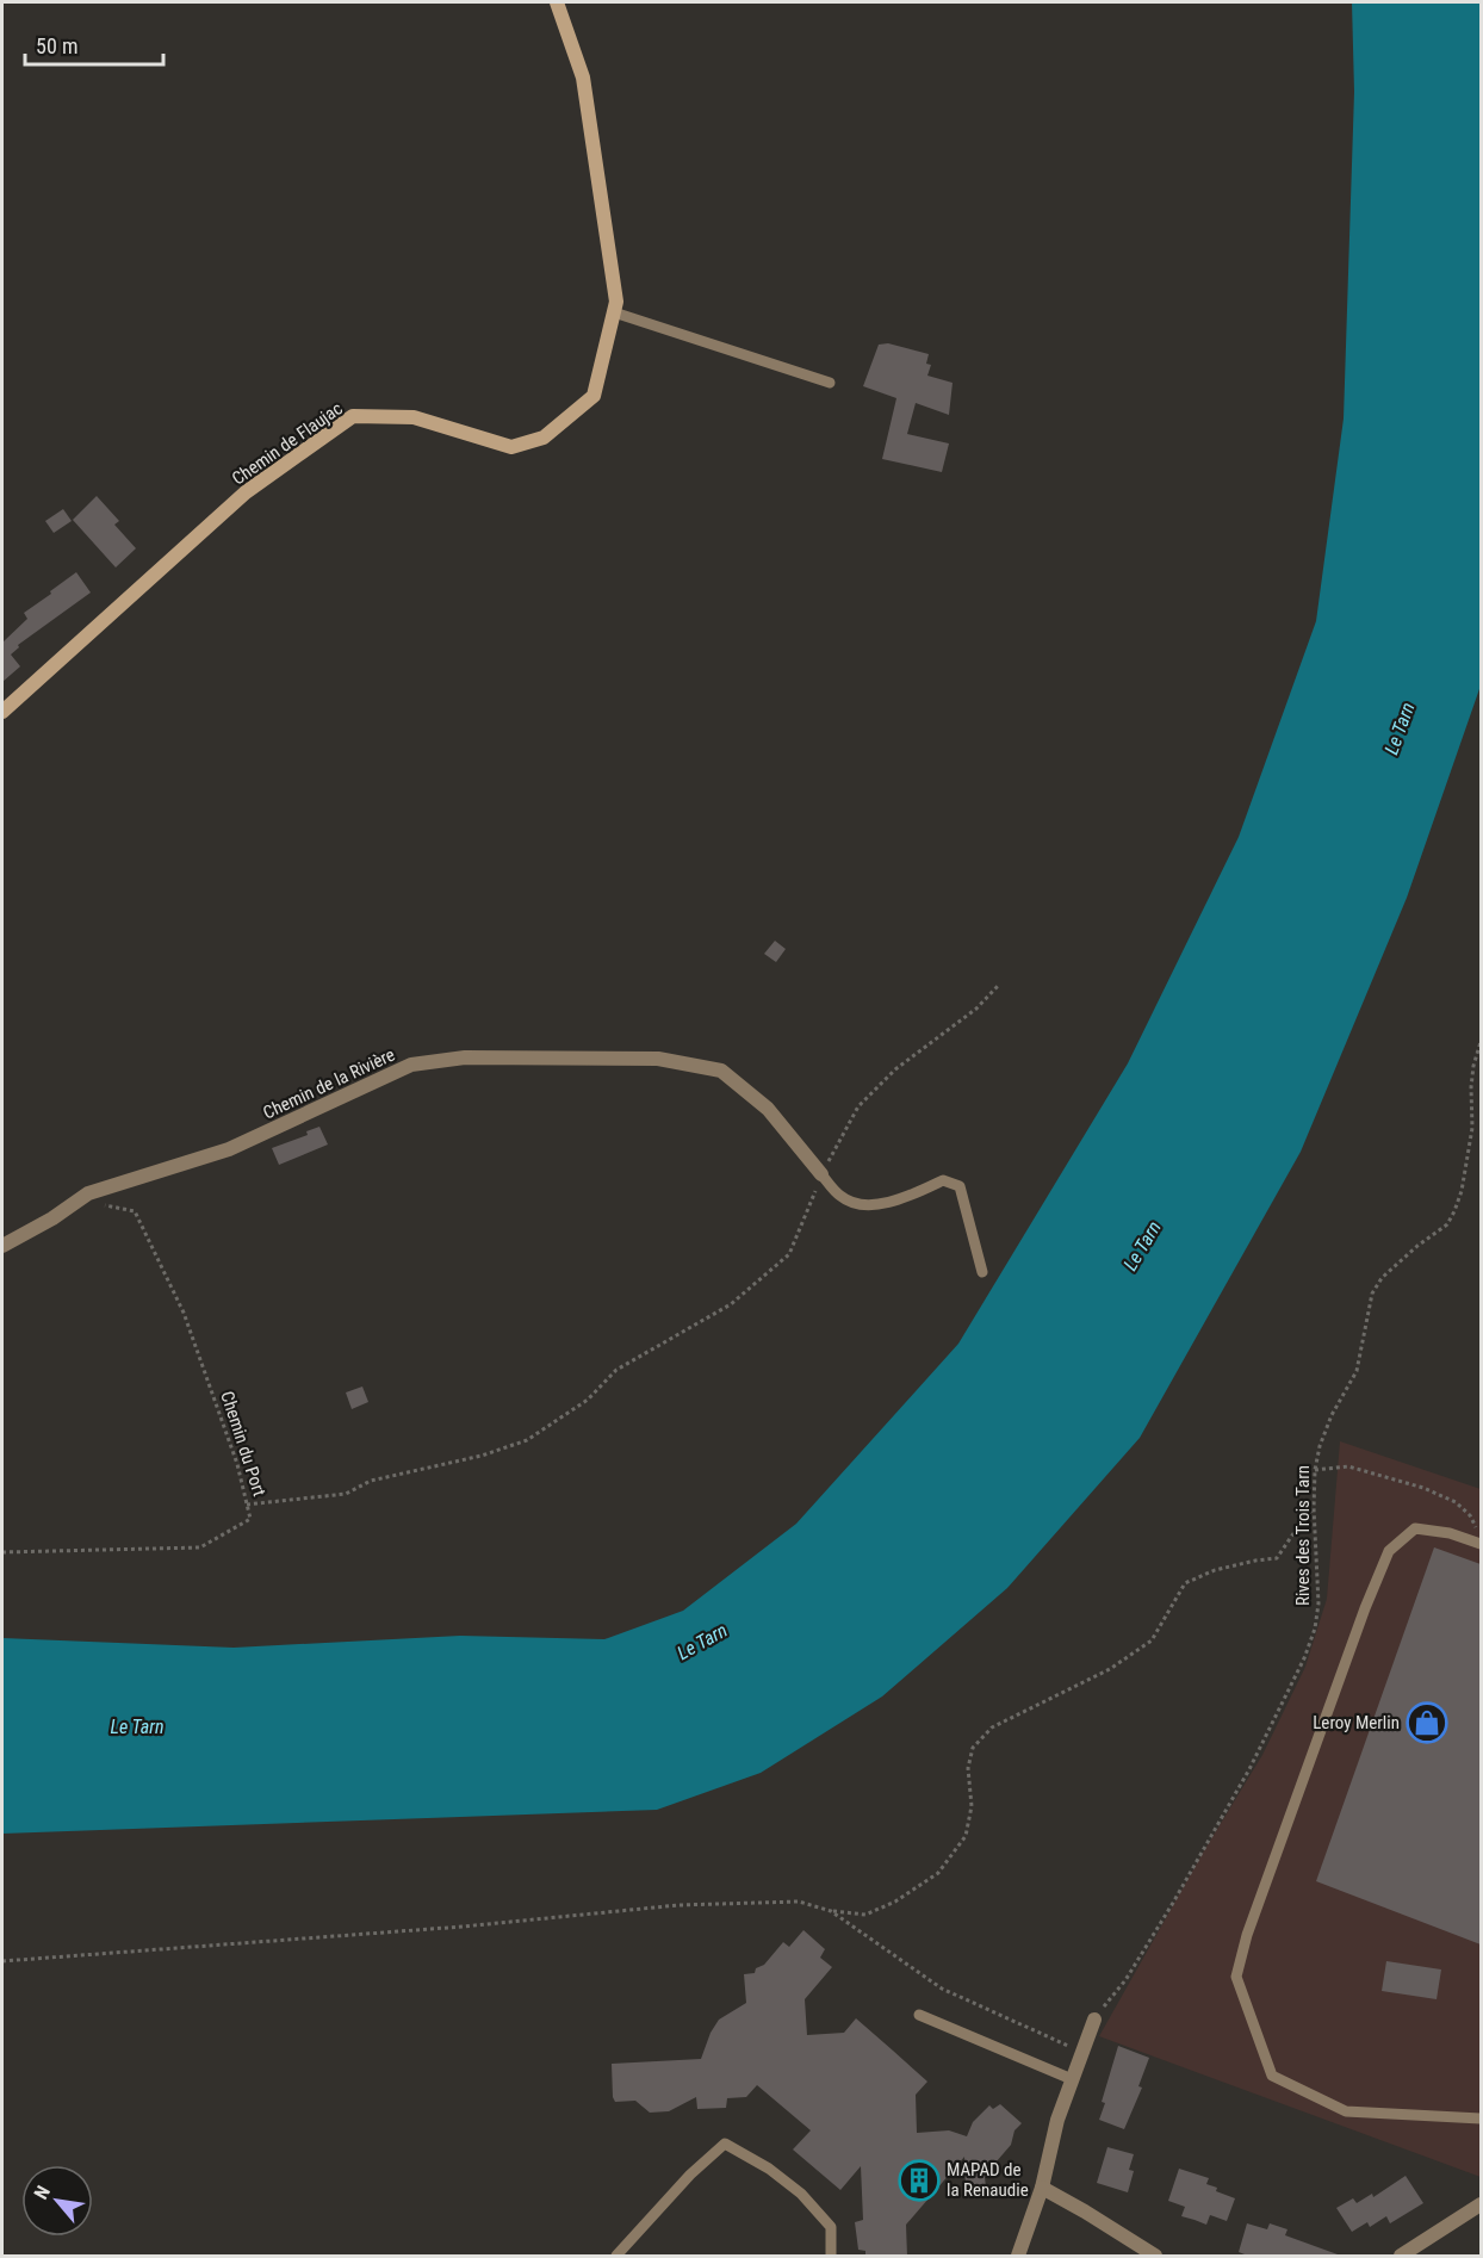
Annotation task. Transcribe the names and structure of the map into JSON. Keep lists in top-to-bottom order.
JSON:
{
  "streets": {
    "street": ["Chemin de Flaujac", "Chemin de la Rivière"],
    "path": ["Chemin du Port", "Rives des Trois Tarn"]
  },
  "water": ["Le Tarn"],
  "places": {
    "shop": ["Leroy Merlin"],
    "building": ["MAPAD de la Renaudie"]
  },
  "scale_bar": "50 m",
  "north": "top left"
}
